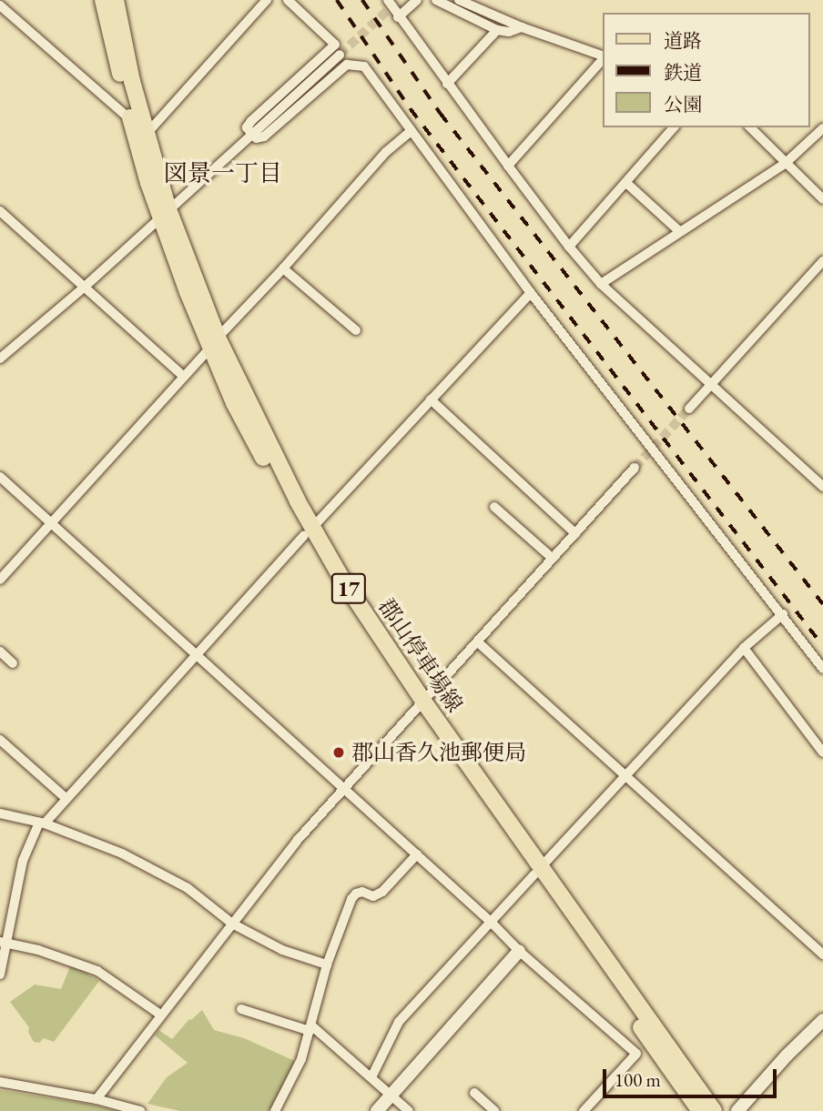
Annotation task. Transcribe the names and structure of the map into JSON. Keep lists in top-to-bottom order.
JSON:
{
  "streets": {
    "main road": ["17", "郡山停車場線"]
  },
  "districts": ["図景一丁目"],
  "places": ["郡山香久池郵便局"],
  "legend": ["道路", "鉄道", "公園"],
  "scale_bar": "100 m"
}
